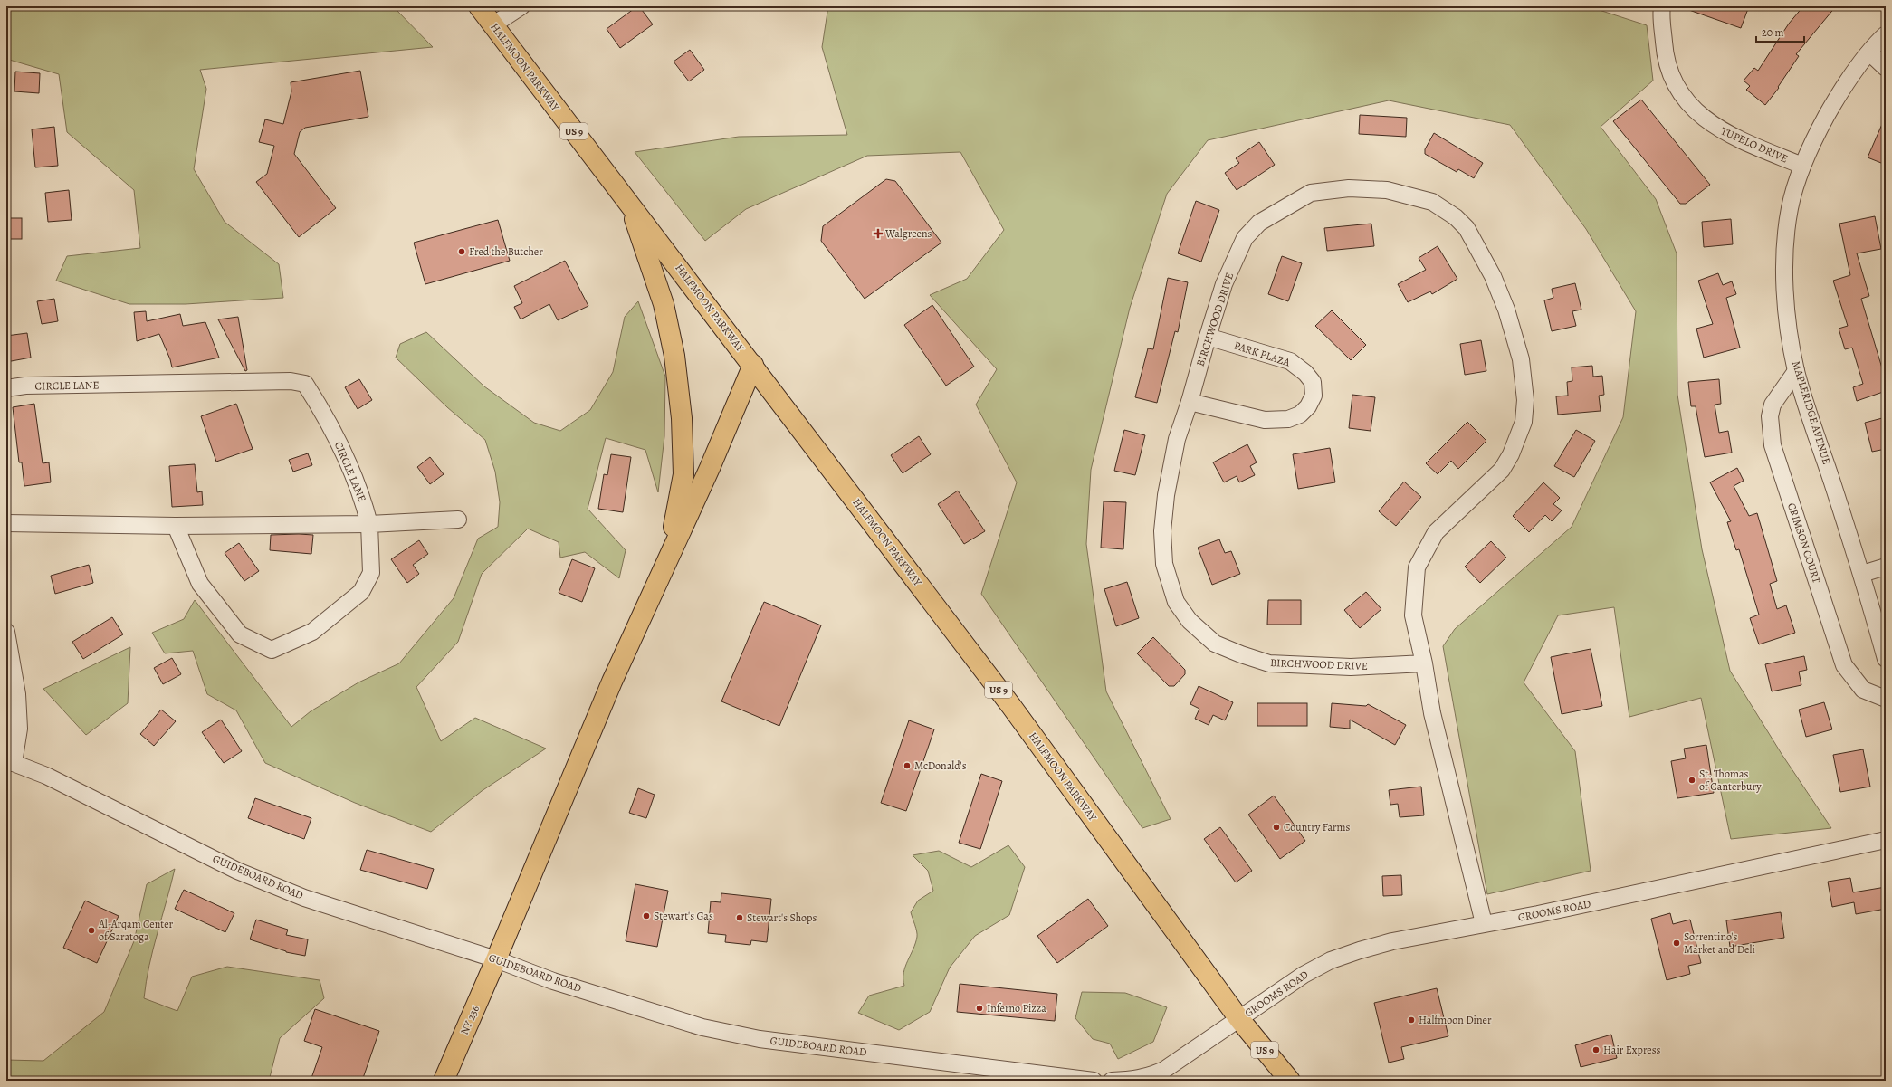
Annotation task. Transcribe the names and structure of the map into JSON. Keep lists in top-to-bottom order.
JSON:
{
  "streets": {
    "main road": ["HALFMOON PARKWAY", "US 9", "NY 236"],
    "street": [
      "TUPELO DRIVE",
      "BIRCHWOOD DRIVE",
      "PARK PLAZA",
      "CIRCLE LANE",
      "MAPLERIDGE AVENUE",
      "CRIMSON COURT",
      "GUIDEBOARD ROAD",
      "GROOMS ROAD"
    ]
  },
  "crossings": [
    ["HALFMOON PARKWAY", "GROOMS ROAD"],
    ["HALFMOON PARKWAY", "NY 236"],
    ["TUPELO DRIVE", "MAPLERIDGE AVENUE"],
    ["BIRCHWOOD DRIVE", "PARK PLAZA"],
    ["BIRCHWOOD DRIVE", "GROOMS ROAD"],
    ["MAPLERIDGE AVENUE", "CRIMSON COURT"],
    ["GUIDEBOARD ROAD", "NY 236"]
  ],
  "places": {
    "health": ["Walgreens"],
    "other": [
      "Fred the Butcher",
      "McDonald's",
      "St. Thomas of Canterbury",
      "Country Farms",
      "Stewart's Gas",
      "Stewart's Shops",
      "Al-Arqam Center of Saratoga",
      "Sorrentino's Market and Deli",
      "Inferno Pizza",
      "Halfmoon Diner",
      "Hair Express"
    ]
  },
  "scale_bar": "20 m"
}
